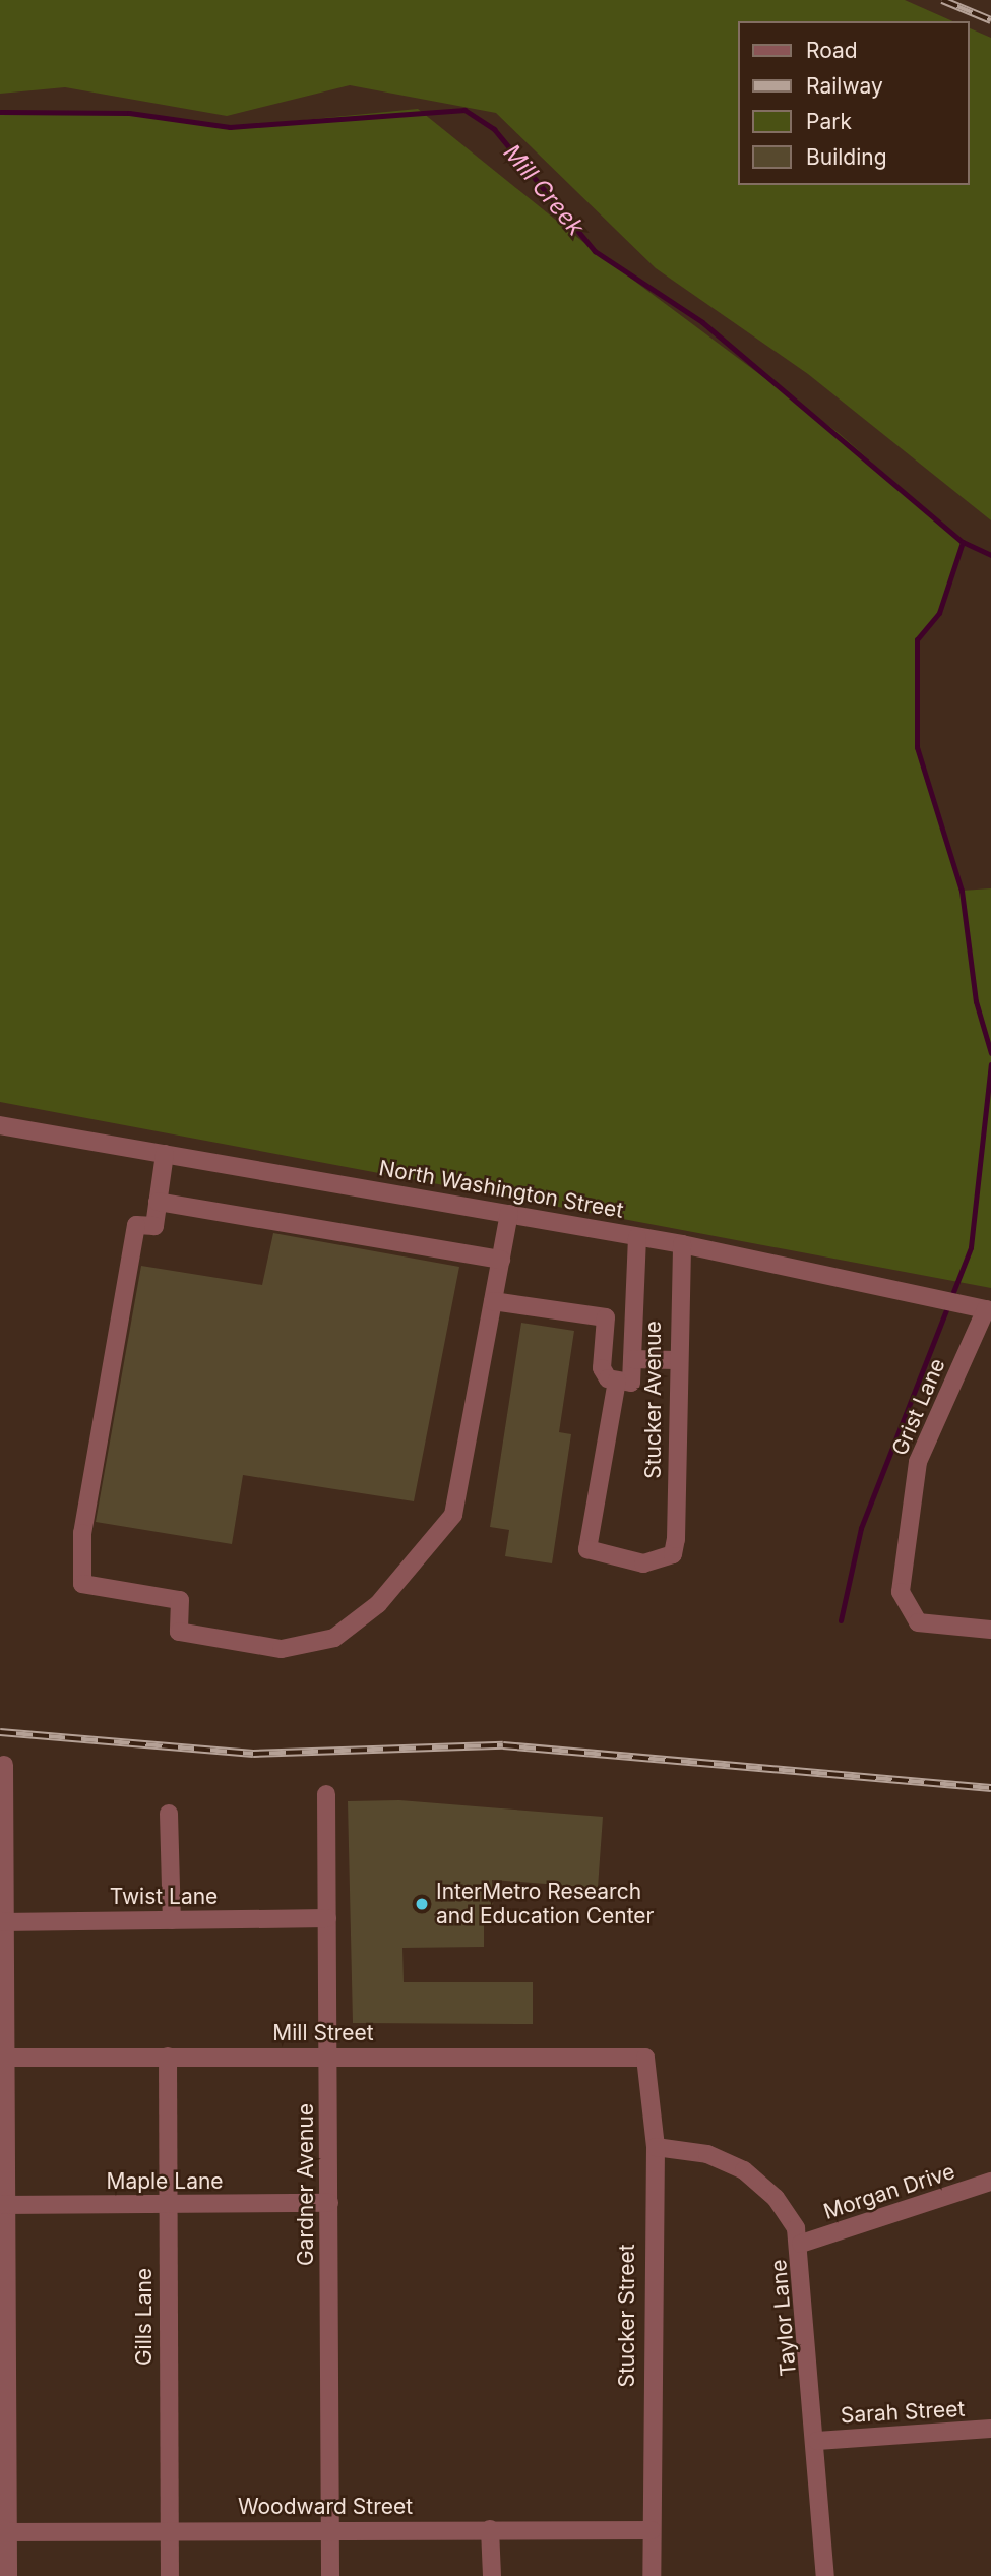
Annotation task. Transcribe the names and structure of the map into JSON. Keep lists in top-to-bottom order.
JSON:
{
  "streets": {
    "street": [
      "North Washington Street",
      "Stucker Avenue",
      "Grist Lane",
      "Twist Lane",
      "Mill Street",
      "Maple Lane",
      "Gardner Avenue",
      "Morgan Drive",
      "Stucker Street",
      "Gills Lane",
      "Taylor Lane",
      "Sarah Street",
      "Woodward Street"
    ]
  },
  "crossings": [
    ["North Washington Street", "Stucker Avenue"],
    ["North Washington Street", "Grist Lane"],
    ["Twist Lane", "Gardner Avenue"],
    ["Mill Street", "Gardner Avenue"],
    ["Mill Street", "Stucker Street"],
    ["Mill Street", "Gills Lane"],
    ["Maple Lane", "Gardner Avenue"],
    ["Maple Lane", "Gills Lane"],
    ["Gardner Avenue", "Woodward Street"],
    ["Morgan Drive", "Taylor Lane"],
    ["Stucker Street", "Taylor Lane"],
    ["Stucker Street", "Woodward Street"],
    ["Gills Lane", "Woodward Street"],
    ["Taylor Lane", "Sarah Street"]
  ],
  "water": ["Mill Creek"],
  "places": ["InterMetro Research and Education Center"],
  "legend": [
    "Road",
    "Railway",
    "Park",
    "Building"
  ]
}
